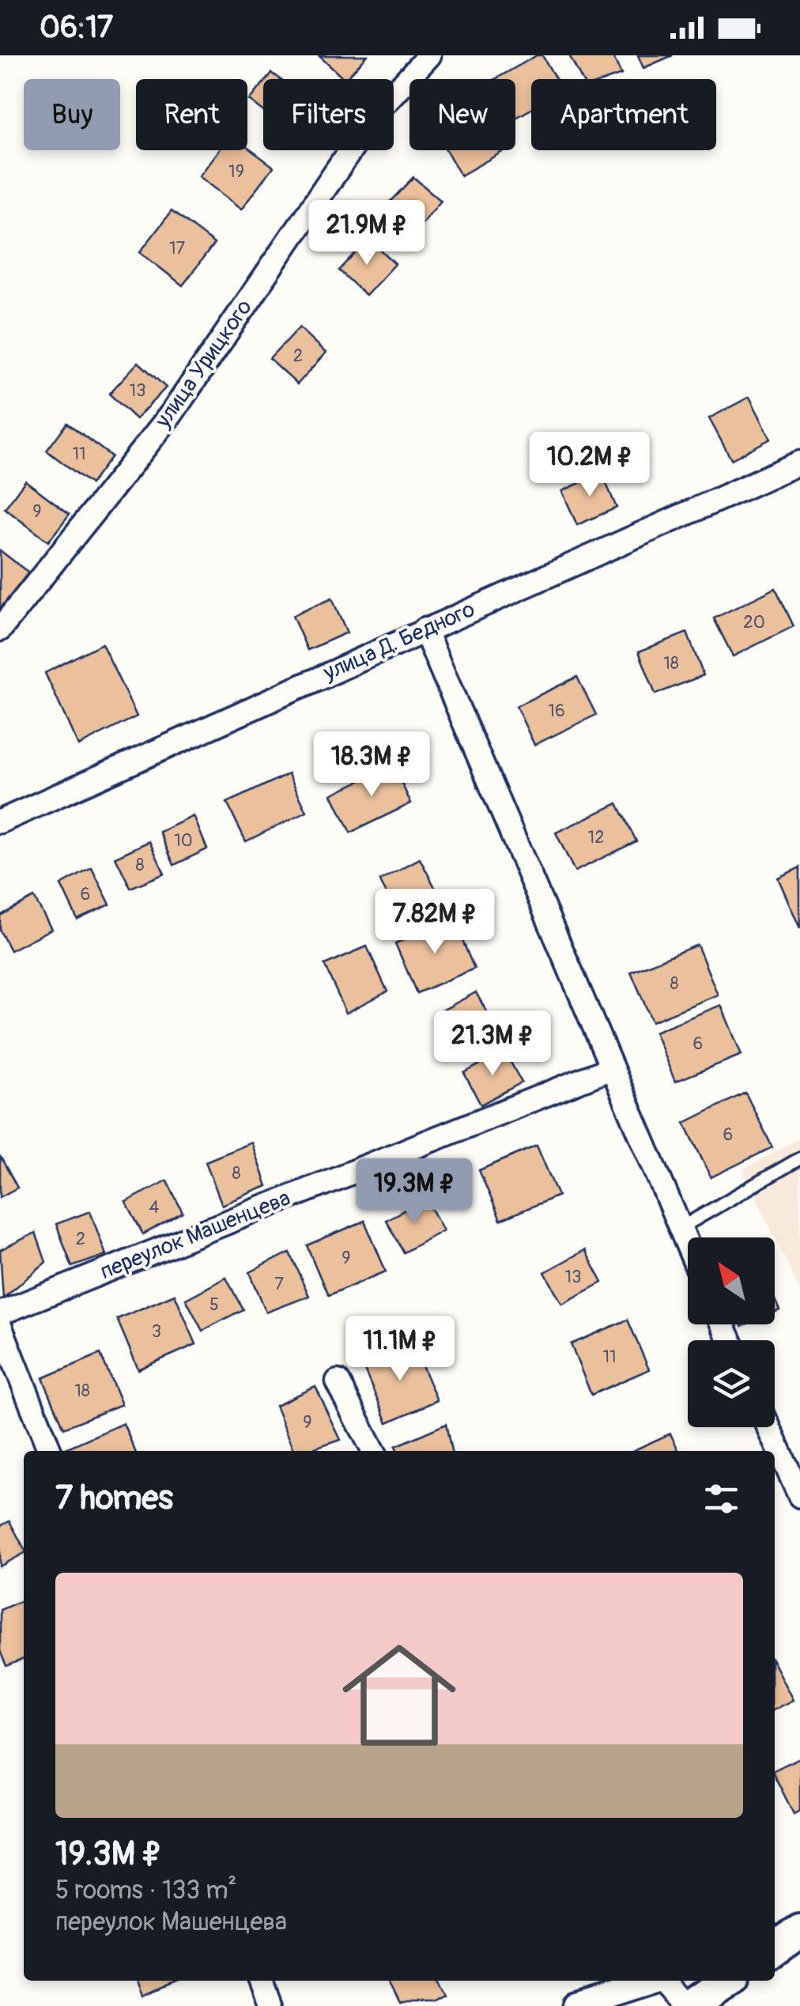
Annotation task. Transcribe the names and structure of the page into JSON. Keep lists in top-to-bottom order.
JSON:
{
  "streets": {
    "street": ["улица Урицкого", "улица Д. Бедного", "переулок Машенцева"]
  },
  "house_numbers": [
    "19",
    "17",
    "2",
    "13",
    "11",
    "9",
    "20",
    "18",
    "16",
    "12",
    "10",
    "8",
    "6",
    "8",
    "6",
    "6",
    "8",
    "4",
    "2",
    "9",
    "13",
    "7",
    "5",
    "3",
    "11",
    "18",
    "9"
  ],
  "north": "top left",
  "page": {
    "status": "06:17",
    "chip": [
      "Buy",
      "Rent",
      "Filters",
      "New",
      "Apartment"
    ],
    "price": [
      "21.9M ₽",
      "10.2M ₽",
      "18.3M ₽",
      "7.82M ₽",
      "21.3M ₽",
      "19.3M ₽",
      "11.1M ₽"
    ],
    "heading": "7 homes",
    "list": [
      {
        "name": "19.3M ₽",
        "note": "5 rooms · 133 m² · переулок Машенцева"
      }
    ]
  }
}
